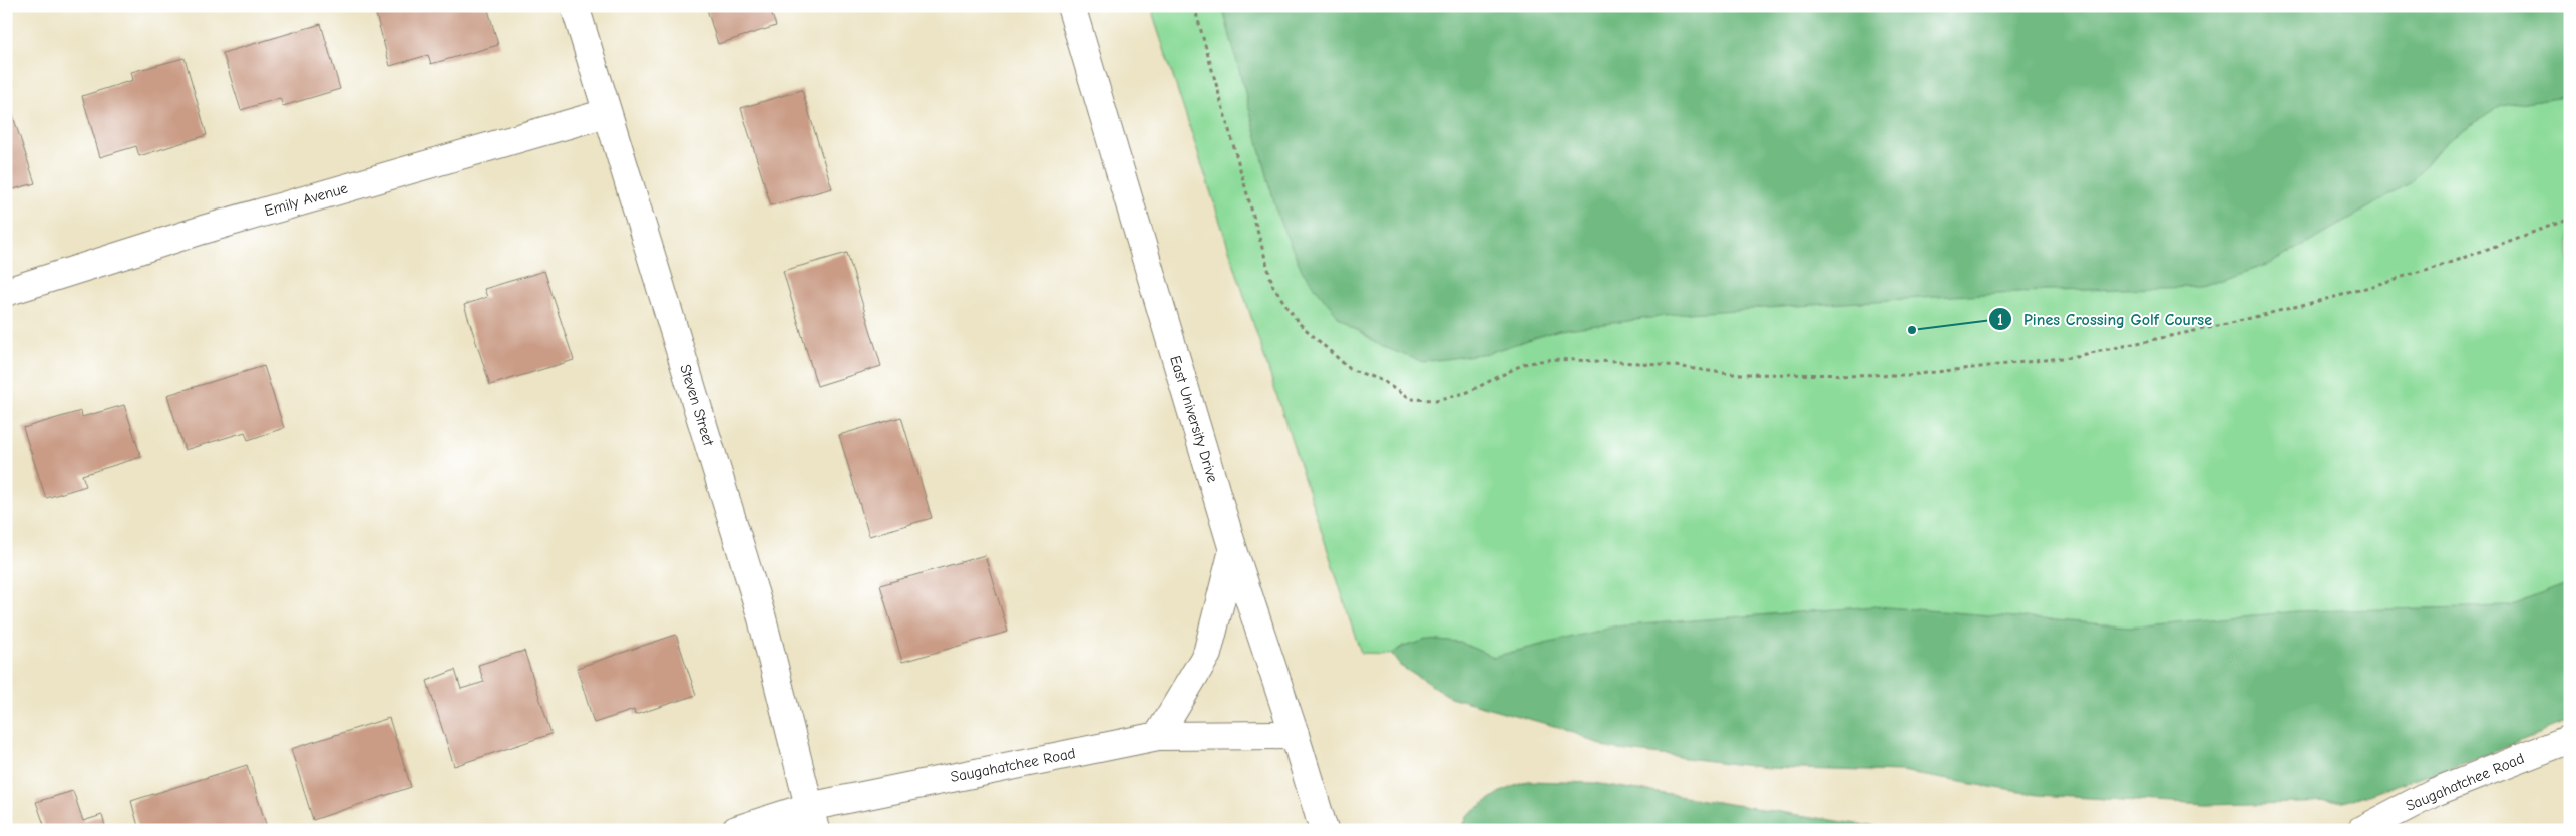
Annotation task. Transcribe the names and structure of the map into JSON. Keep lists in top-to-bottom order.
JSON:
{
  "streets": {
    "street": [
      "Emily Avenue",
      "Steven Street",
      "East University Drive",
      "Saugahatchee Road"
    ]
  },
  "crossings": [
    ["Emily Avenue", "Steven Street"],
    ["Steven Street", "Saugahatchee Road"],
    ["East University Drive", "Saugahatchee Road"]
  ],
  "places": ["Pines Crossing Golf Course"]
}
